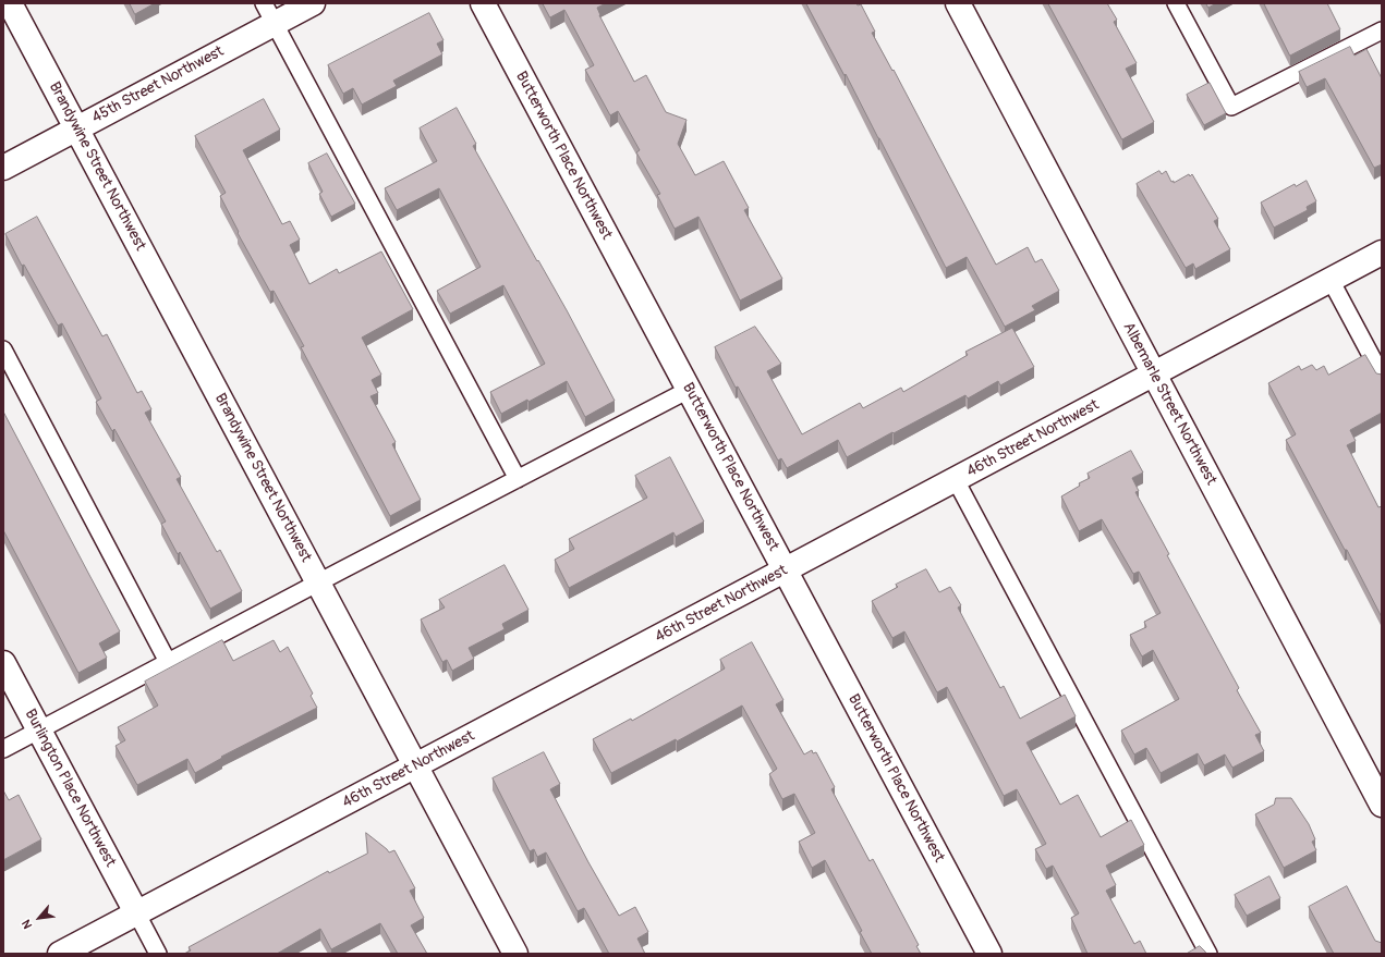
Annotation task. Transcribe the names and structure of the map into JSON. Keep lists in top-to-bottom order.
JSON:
{
  "streets": {
    "street": [
      "45th Street Northwest",
      "Butterworth Place Northwest",
      "Brandywine Street Northwest",
      "Albemarle Street Northwest",
      "46th Street Northwest",
      "Burlington Place Northwest"
    ]
  },
  "crossings": [
    ["45th Street Northwest", "Brandywine Street Northwest"],
    ["Butterworth Place Northwest", "46th Street Northwest"],
    ["Brandywine Street Northwest", "46th Street Northwest"],
    ["Albemarle Street Northwest", "46th Street Northwest"],
    ["46th Street Northwest", "Burlington Place Northwest"]
  ],
  "north": "bottom left"
}
